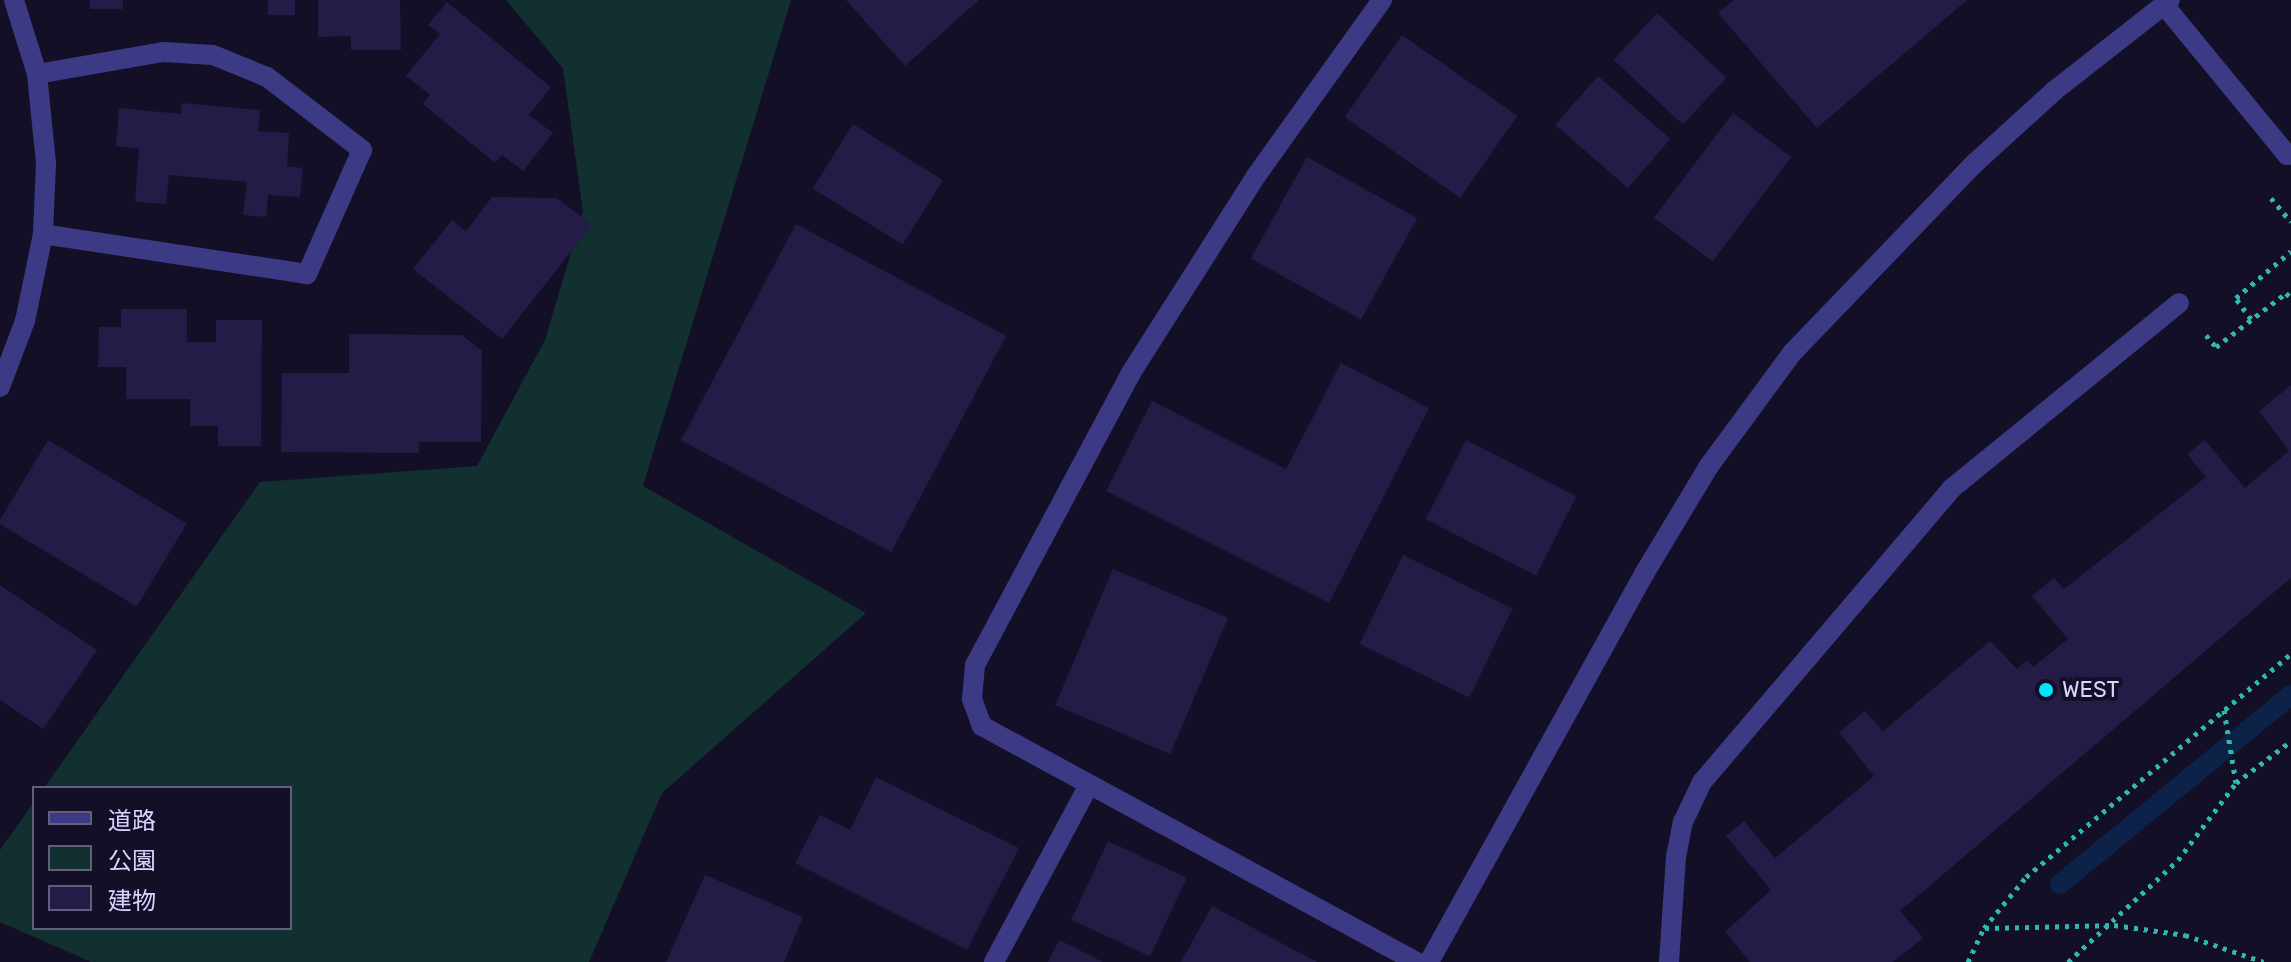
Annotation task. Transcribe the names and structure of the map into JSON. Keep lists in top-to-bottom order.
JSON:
{
  "places": ["WEST"],
  "legend": ["道路", "公園", "建物"]
}
